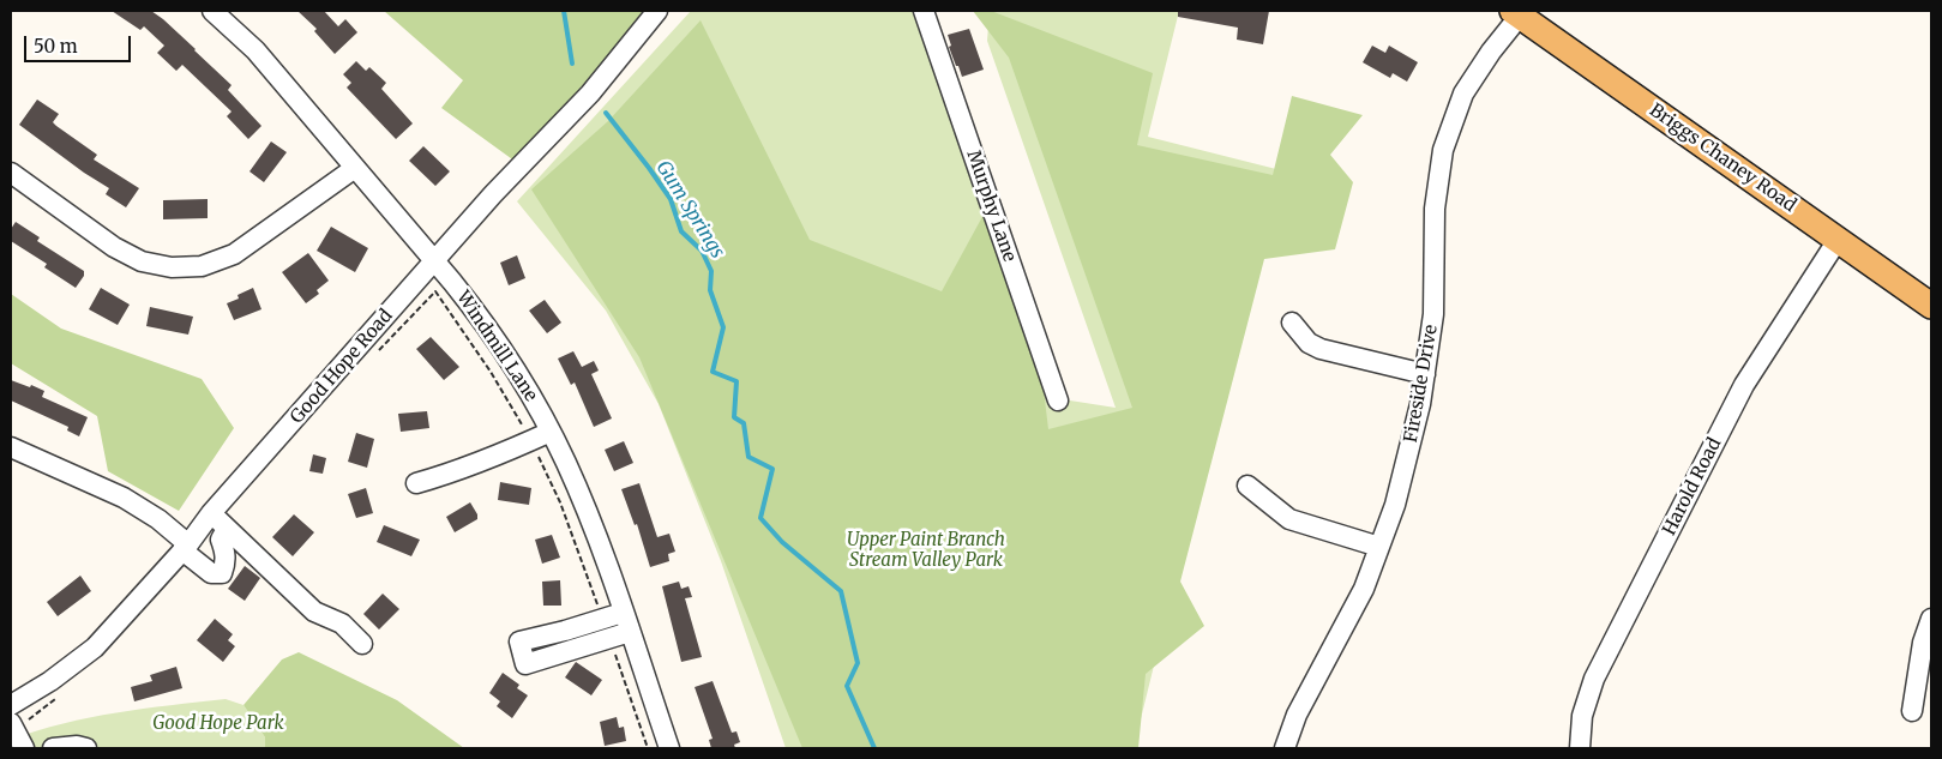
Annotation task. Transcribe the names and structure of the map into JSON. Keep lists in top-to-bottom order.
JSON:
{
  "streets": {
    "main road": ["Briggs Chaney Road"],
    "street": [
      "Murphy Lane",
      "Windmill Lane",
      "Good Hope Road",
      "Fireside Drive",
      "Harold Road"
    ]
  },
  "crossings": [
    ["Briggs Chaney Road", "Fireside Drive"],
    ["Briggs Chaney Road", "Harold Road"],
    ["Windmill Lane", "Good Hope Road"]
  ],
  "water": ["Gum Springs"],
  "parks": ["Upper Paint Branch Stream Valley Park", "Good Hope Park"],
  "scale_bar": "50 m"
}
